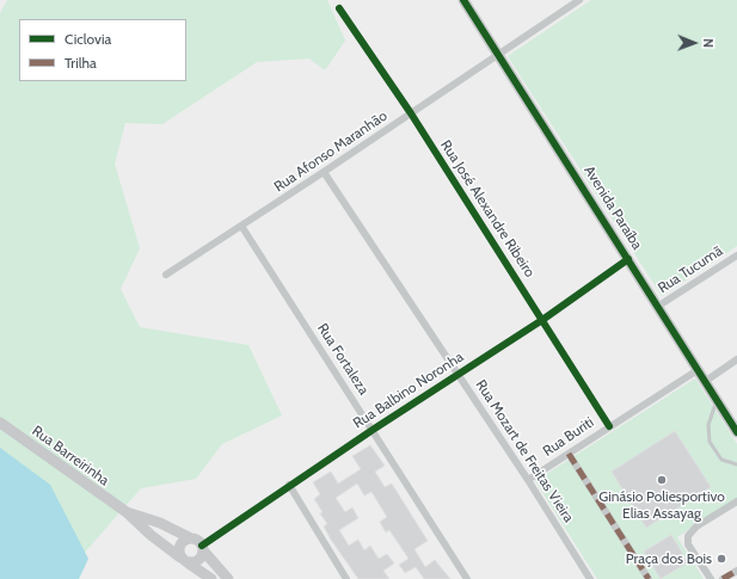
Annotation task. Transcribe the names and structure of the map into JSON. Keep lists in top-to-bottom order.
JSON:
{
  "streets": {
    "street": [
      "Rua Afonso Maranhão",
      "Avenida Paraíba",
      "Rua José Alexandre Ribeiro",
      "Rua Tucumã",
      "Rua Fortaleza",
      "Rua Balbino Noronha",
      "Rua Buriti",
      "Rua Mozart de Freitas Vieira",
      "Rua Barreirinha"
    ]
  },
  "crossings": [
    ["Rua Afonso Maranhão", "Avenida Paraíba"],
    ["Rua Afonso Maranhão", "Rua José Alexandre Ribeiro"],
    ["Rua Afonso Maranhão", "Rua Fortaleza"],
    ["Rua Afonso Maranhão", "Rua Mozart de Freitas Vieira"],
    ["Avenida Paraíba", "Rua Tucumã"],
    ["Avenida Paraíba", "Rua Balbino Noronha"],
    ["Avenida Paraíba", "Rua Buriti"],
    ["Rua José Alexandre Ribeiro", "Rua Balbino Noronha"],
    ["Rua José Alexandre Ribeiro", "Rua Buriti"],
    ["Rua Fortaleza", "Rua Balbino Noronha"],
    ["Rua Balbino Noronha", "Rua Mozart de Freitas Vieira"],
    ["Rua Balbino Noronha", "Rua Barreirinha"],
    ["Rua Buriti", "Rua Mozart de Freitas Vieira"]
  ],
  "places": ["Ginásio Poliesportivo Elias Assayag", "Praça dos Bois"],
  "legend": ["Ciclovia", "Trilha"],
  "north": "right"
}
